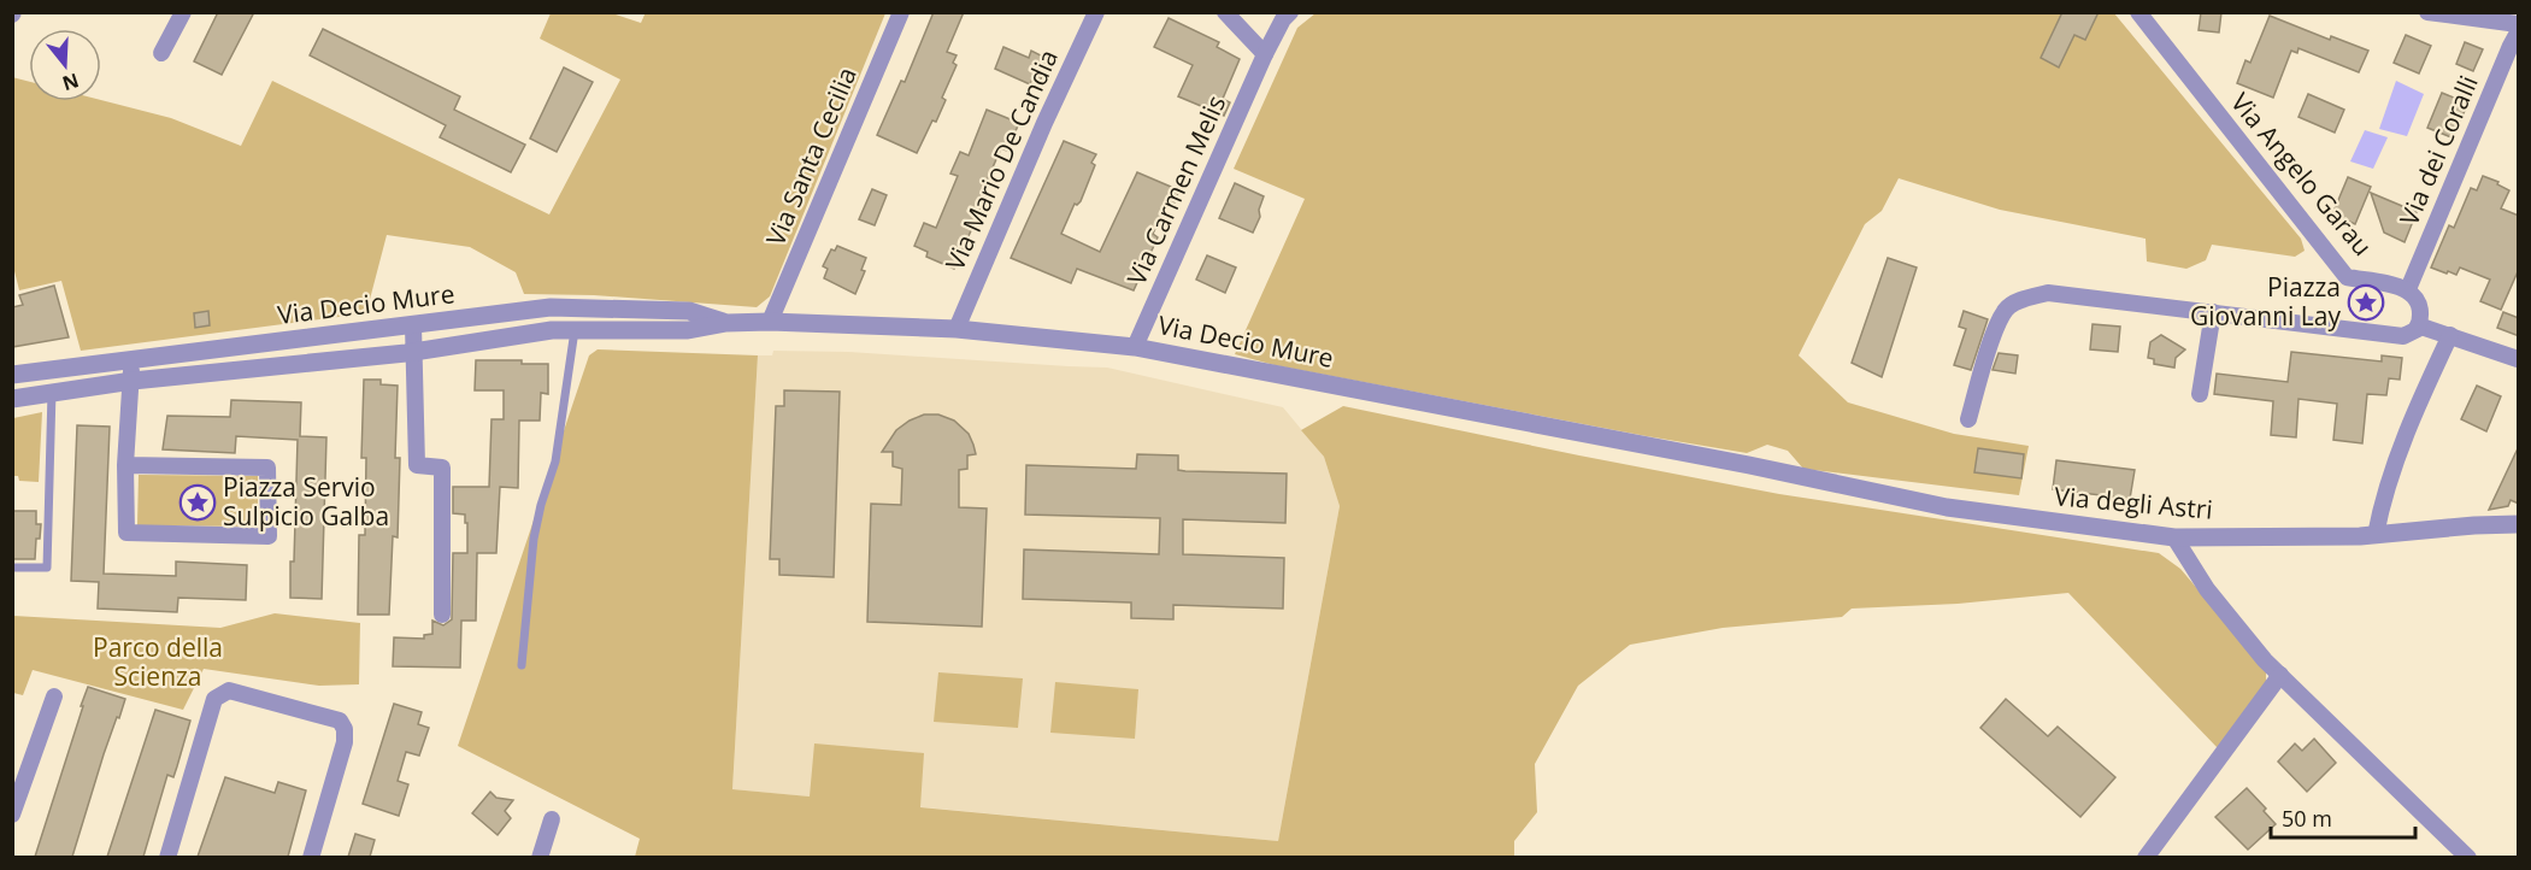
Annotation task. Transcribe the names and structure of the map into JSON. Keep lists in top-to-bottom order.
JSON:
{
  "streets": {
    "street": [
      "Via dei Coralli",
      "Via Santa Cecilia",
      "Via Mario De Candia",
      "Via Angelo Garau",
      "Via Carmen Melis",
      "Via Decio Mure",
      "Via degli Astri"
    ]
  },
  "crossings": [
    ["Via dei Coralli", "Via Angelo Garau"],
    ["Via Santa Cecilia", "Via Decio Mure"],
    ["Via Mario De Candia", "Via Decio Mure"],
    ["Via Carmen Melis", "Via Decio Mure"],
    ["Via Decio Mure", "Via degli Astri"]
  ],
  "parks": ["Parco della Scienza"],
  "places": {
    "place": ["Piazza Giovanni Lay", "Piazza Servio Sulpicio Galba"]
  },
  "scale_bar": "50 m",
  "north": "bottom"
}
